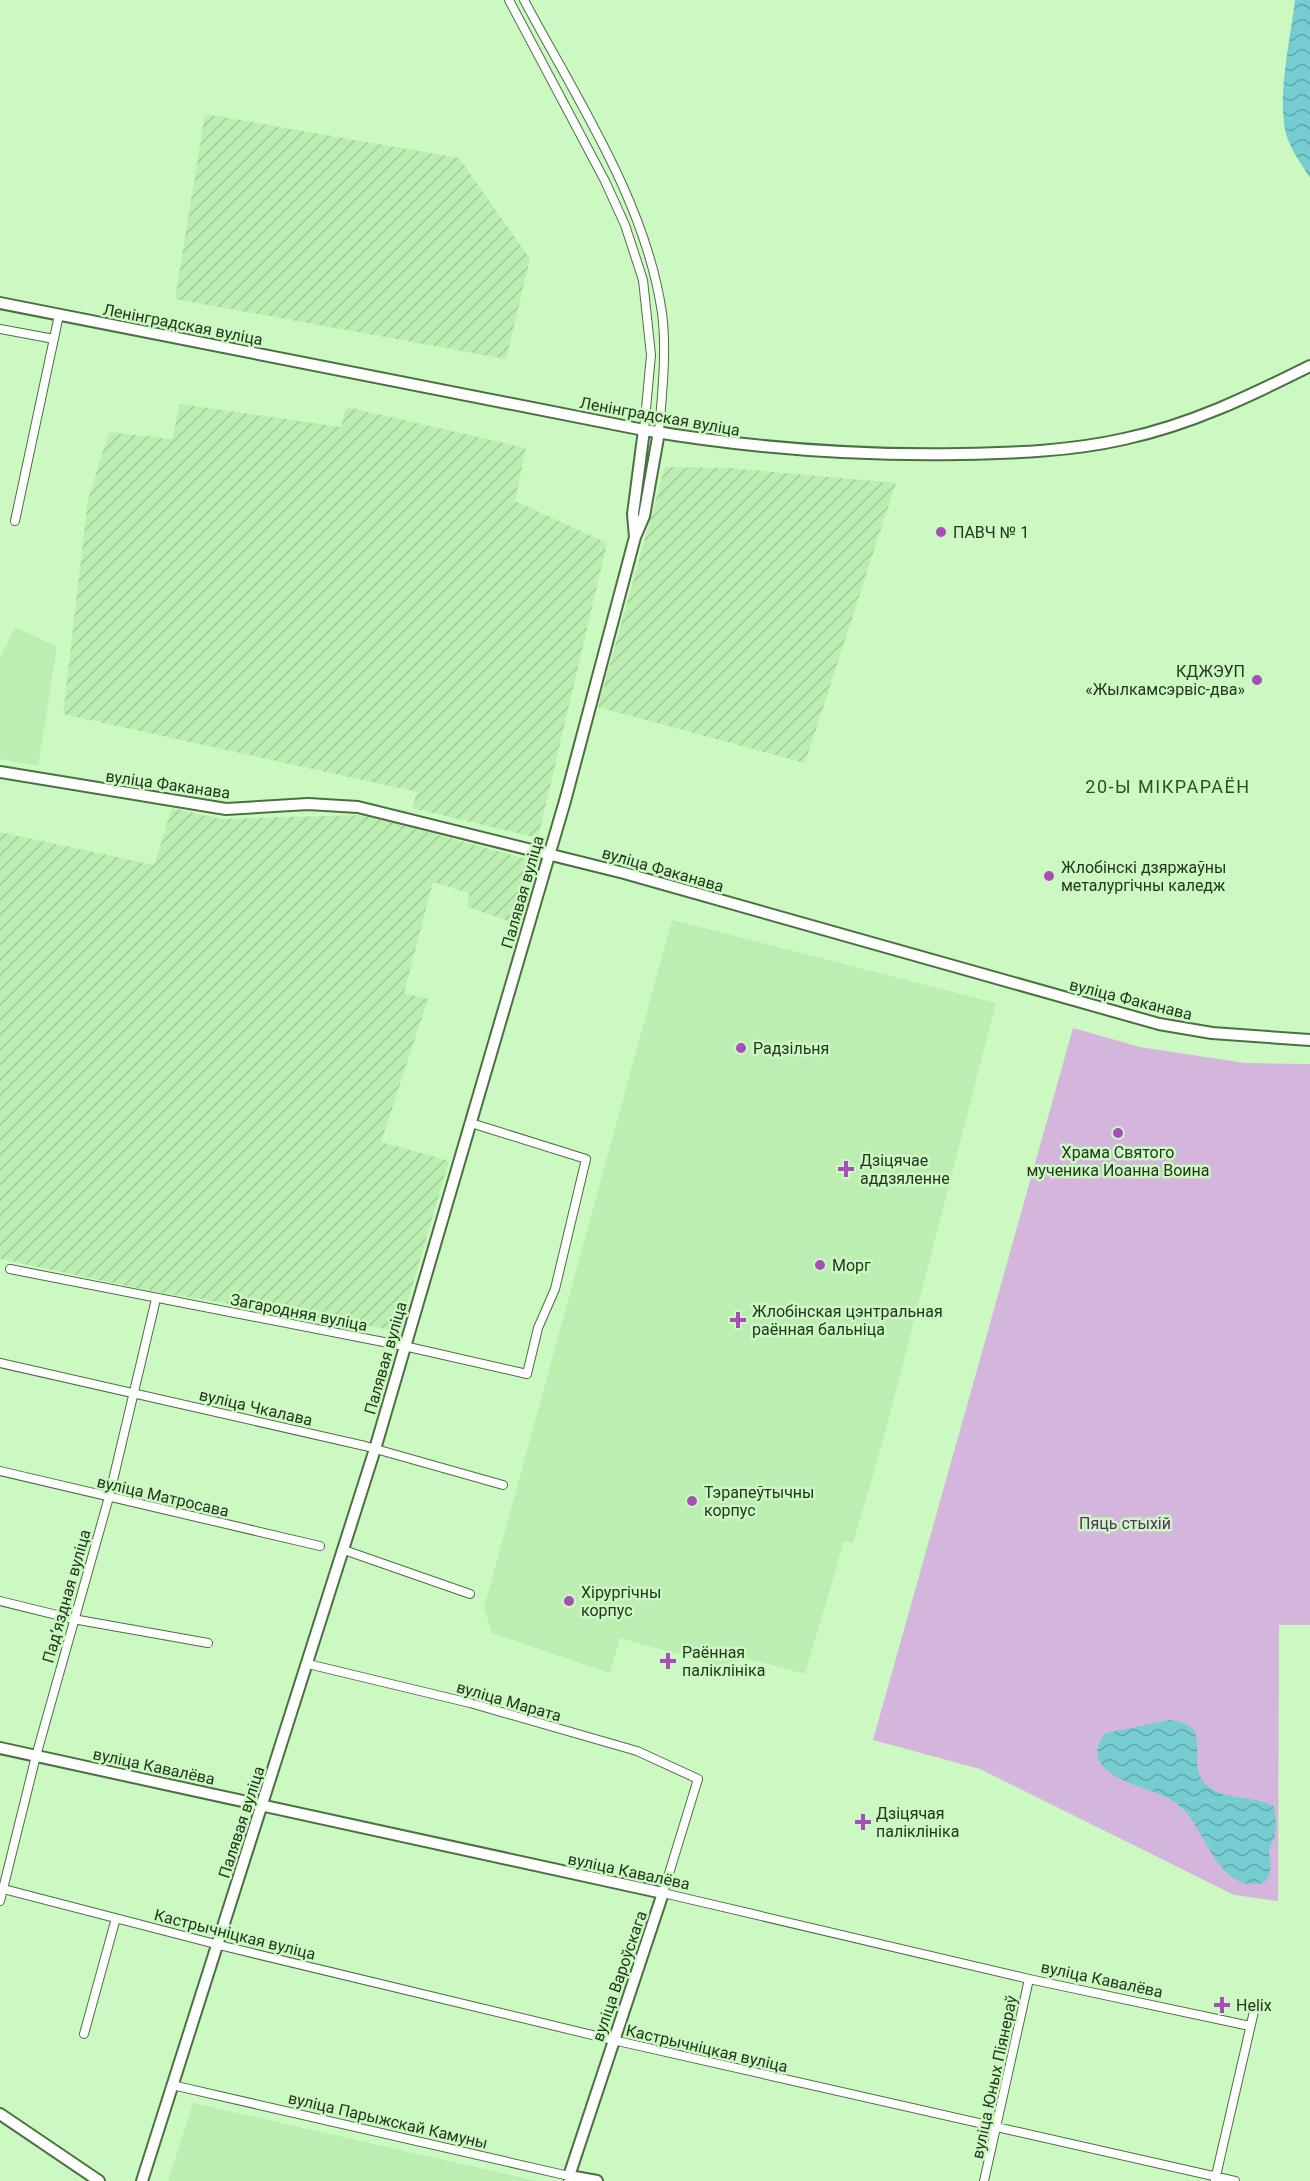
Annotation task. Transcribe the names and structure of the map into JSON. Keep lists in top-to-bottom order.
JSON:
{
  "streets": {
    "main road": [
      "Ленінградская вуліца",
      "вуліца Факанава",
      "Палявая вуліца",
      "вуліца Кавалёва",
      "вуліца Вароўскага",
      "вуліца Парыжскай Камуны"
    ],
    "street": [
      "Загародняя вуліца",
      "вуліца Чкалава",
      "вуліца Матросава",
      "Падʼяздная вуліца",
      "вуліца Марата",
      "Кастрычніцкая вуліца",
      "вуліца Юных Піянераў"
    ]
  },
  "crossings": [
    ["Ленінградская вуліца", "Палявая вуліца"],
    ["вуліца Факанава", "Палявая вуліца"],
    ["Палявая вуліца", "Загародняя вуліца"],
    ["Палявая вуліца", "вуліца Чкалава"],
    ["Палявая вуліца", "вуліца Марата"],
    ["Палявая вуліца", "вуліца Кавалёва"],
    ["Палявая вуліца", "Кастрычніцкая вуліца"],
    ["Палявая вуліца", "вуліца Парыжскай Камуны"],
    ["Загародняя вуліца", "Падʼяздная вуліца"],
    ["вуліца Чкалава", "Падʼяздная вуліца"],
    ["вуліца Матросава", "Падʼяздная вуліца"],
    ["Падʼяздная вуліца", "вуліца Кавалёва"],
    ["Падʼяздная вуліца", "Кастрычніцкая вуліца"],
    ["вуліца Марата", "вуліца Вароўскага"],
    ["вуліца Кавалёва", "вуліца Вароўскага"],
    ["вуліца Кавалёва", "вуліца Юных Піянераў"],
    ["Кастрычніцкая вуліца", "вуліца Вароўскага"],
    ["Кастрычніцкая вуліца", "вуліца Юных Піянераў"],
    ["вуліца Вароўскага", "вуліца Парыжскай Камуны"]
  ],
  "districts": ["20-Ы МІКРАРАЁН"],
  "parks": ["Пяць стыхій"],
  "places": {
    "other": [
      "ПАВЧ № 1",
      "КДЖЭУП «Жылкамсэрвіс-два»",
      "Жлобінскі дзяржаўны металургічны каледж",
      "Радзільня",
      "Храма Святого мученика Иоанна Воина",
      "Морг",
      "Тэрапеўтычны корпус",
      "Хірургічны корпус"
    ],
    "health": [
      "Дзіцячае аддзяленне",
      "Жлобінская цэнтральная раённая бальніца",
      "Раённая паліклініка",
      "Дзіцячая паліклініка",
      "Helix"
    ]
  }
}
